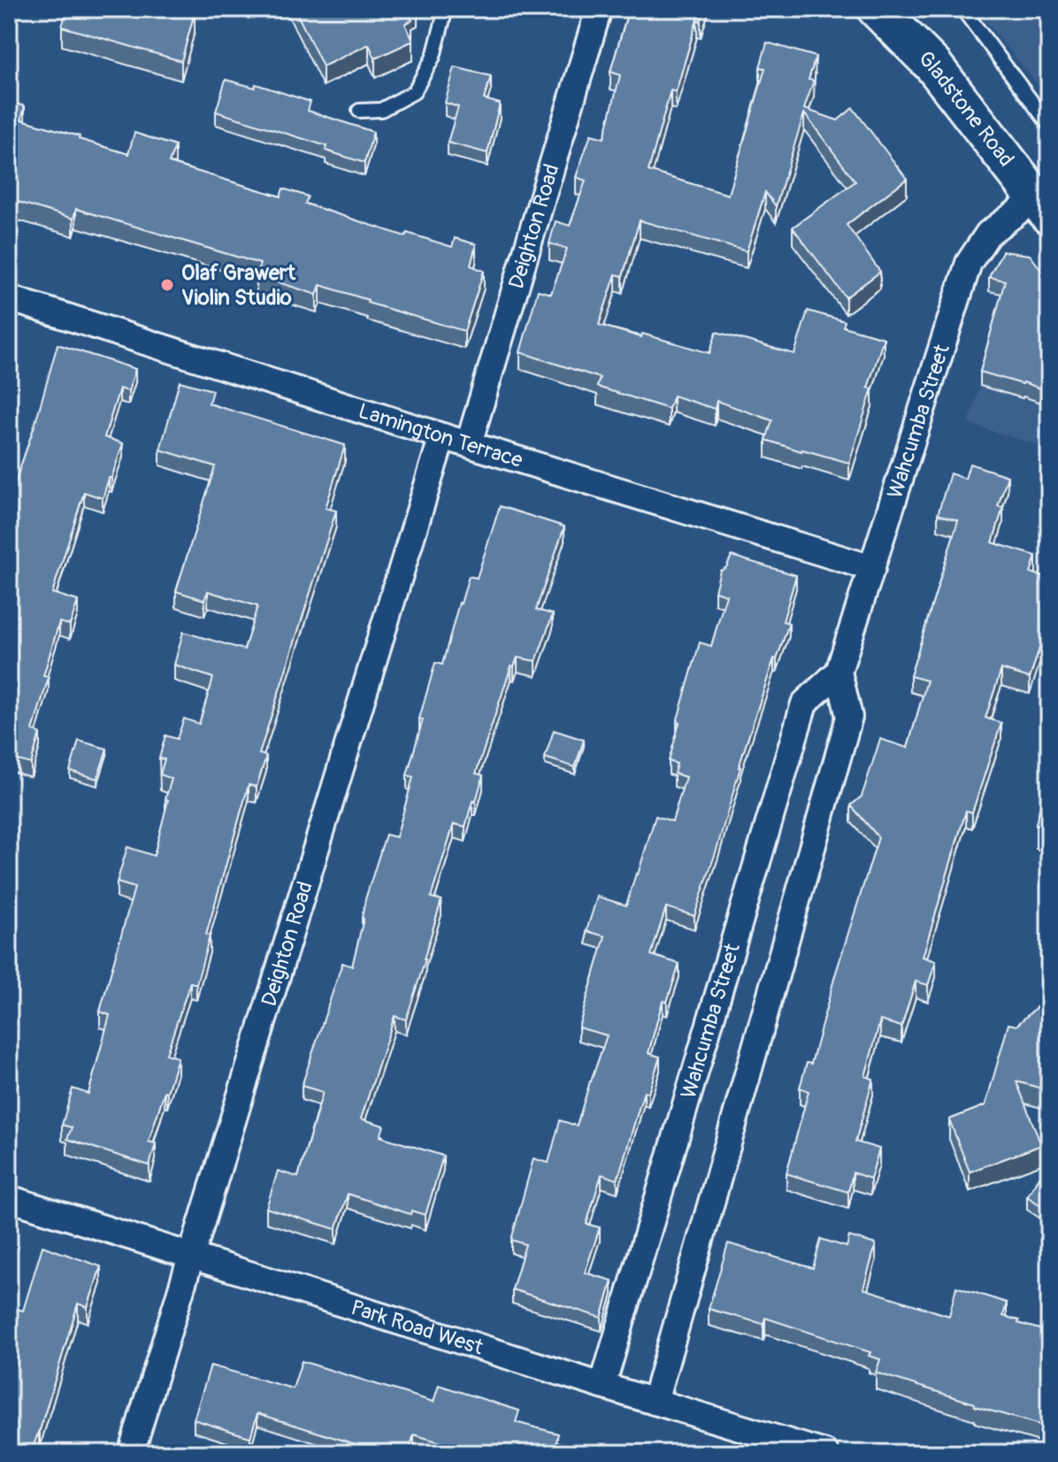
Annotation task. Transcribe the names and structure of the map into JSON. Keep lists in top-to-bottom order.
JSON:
{
  "streets": {
    "main road": ["Gladstone Road"],
    "street": [
      "Deighton Road",
      "Wahcumba Street",
      "Lamington Terrace",
      "Park Road West"
    ]
  },
  "crossings": [
    ["Gladstone Road", "Wahcumba Street"],
    ["Deighton Road", "Lamington Terrace"],
    ["Deighton Road", "Park Road West"],
    ["Wahcumba Street", "Lamington Terrace"],
    ["Wahcumba Street", "Park Road West"]
  ],
  "places": ["Olaf Grawert Violin Studio"]
}
